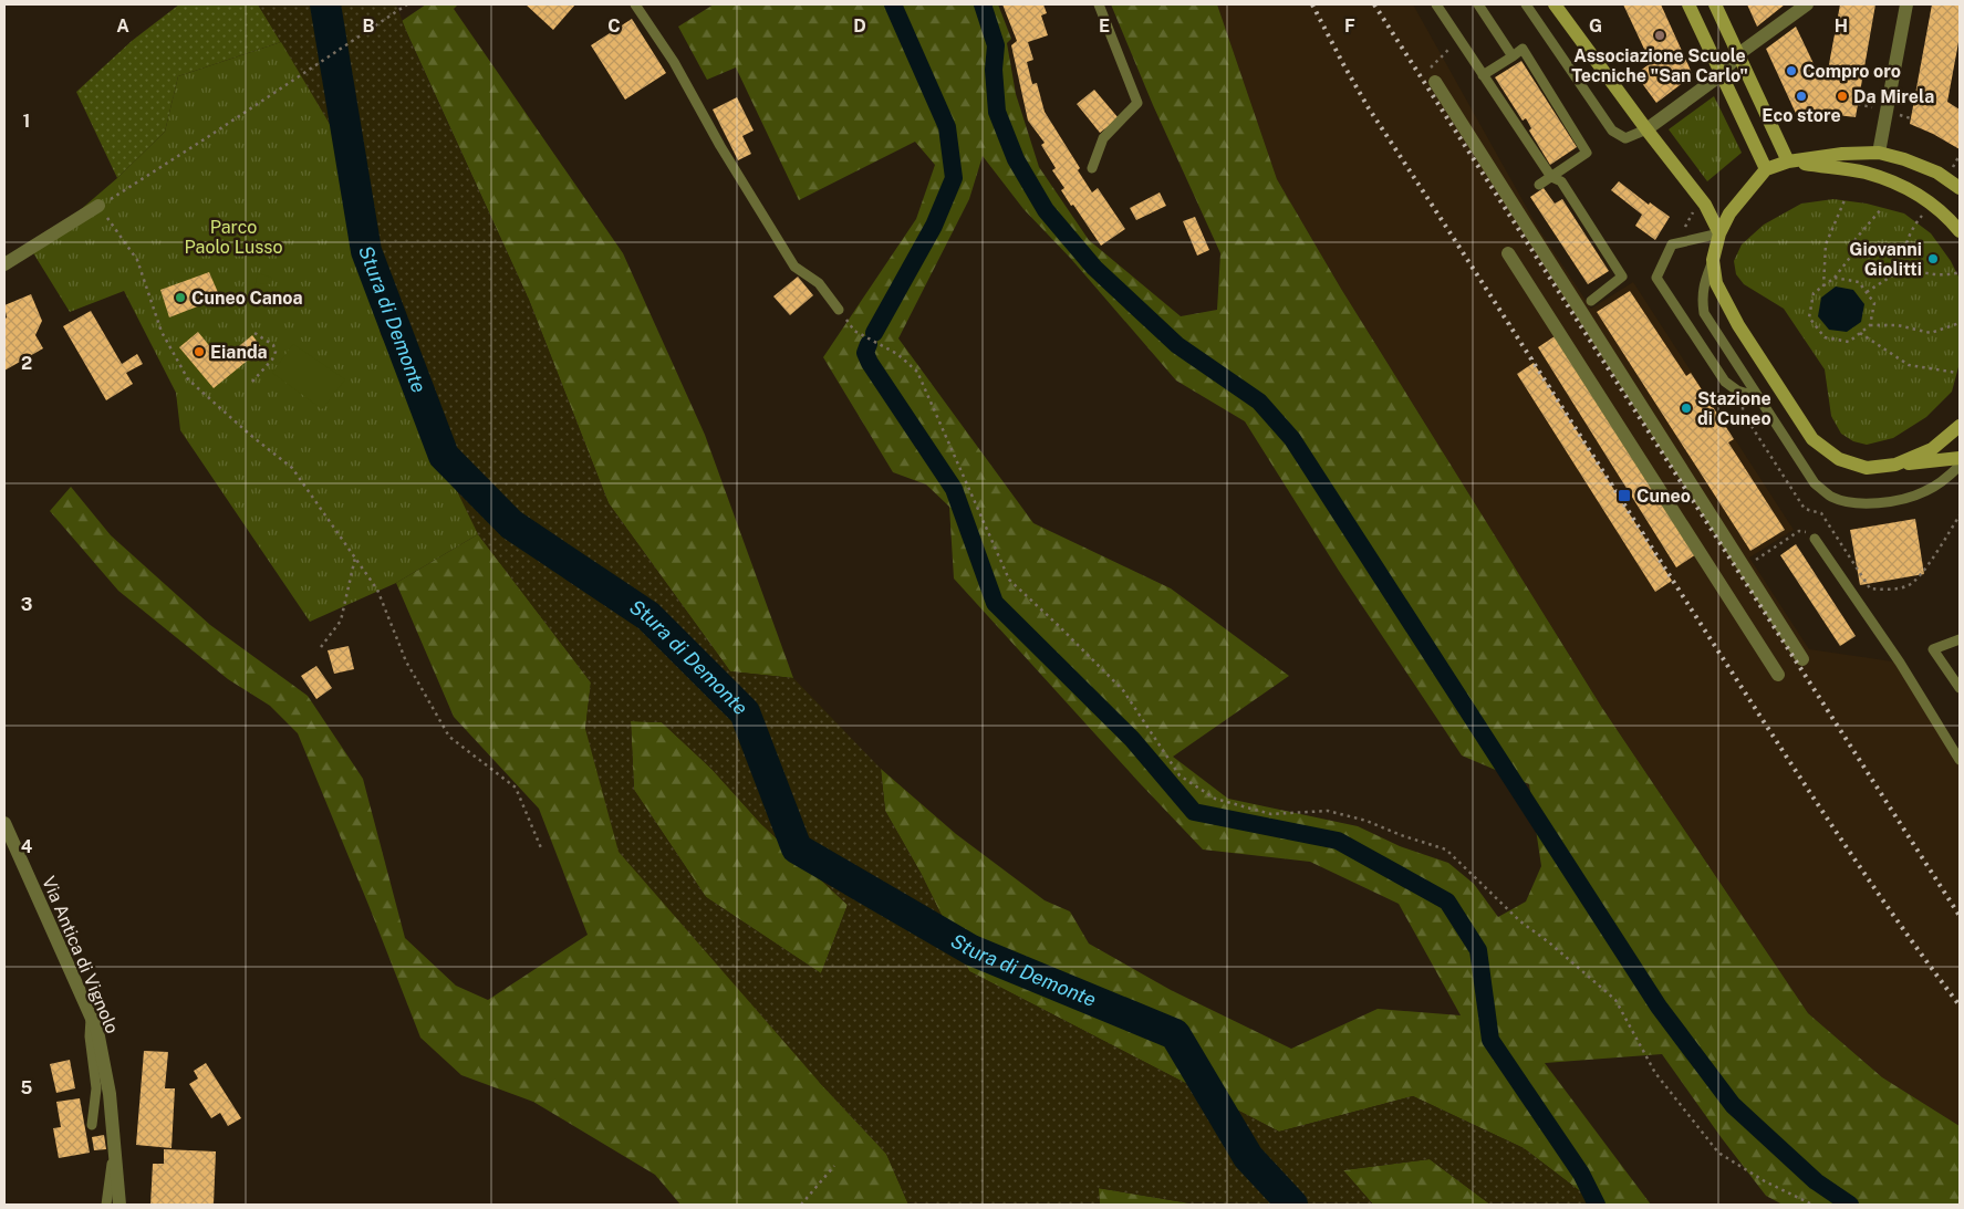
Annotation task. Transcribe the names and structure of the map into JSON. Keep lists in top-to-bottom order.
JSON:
{
  "streets": {
    "street": ["Via Antica di Vignolo"]
  },
  "water": ["Stura di Demonte"],
  "parks": ["Parco Paolo Lusso"],
  "places": {
    "other": [
      "Associazione Scuole Tecniche \"San Carlo\"",
      "Compro oro",
      "Eco store",
      "Da Mirela",
      "Giovanni Giolitti",
      "Cuneo Canoa",
      "Eianda",
      "Stazione di Cuneo"
    ],
    "transit": ["Cuneo"]
  },
  "grid": {
    "columns": [
      "A",
      "B",
      "C",
      "D",
      "E",
      "F",
      "G",
      "H"
    ],
    "rows": [
      "1",
      "2",
      "3",
      "4",
      "5"
    ]
  }
}
